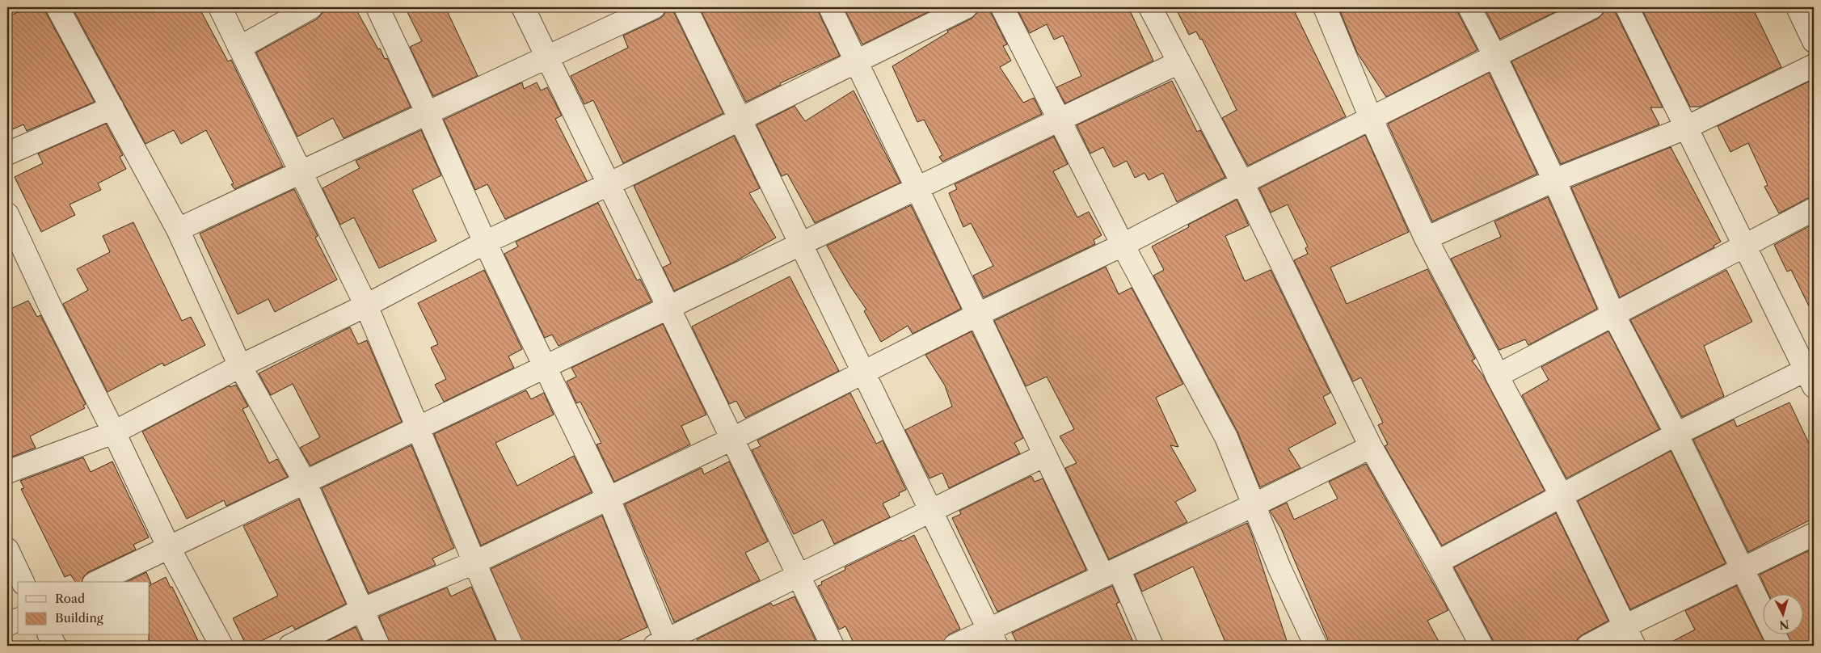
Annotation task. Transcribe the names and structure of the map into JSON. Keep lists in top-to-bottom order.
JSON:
{
  "legend": ["Road", "Building"],
  "north": "bottom"
}
